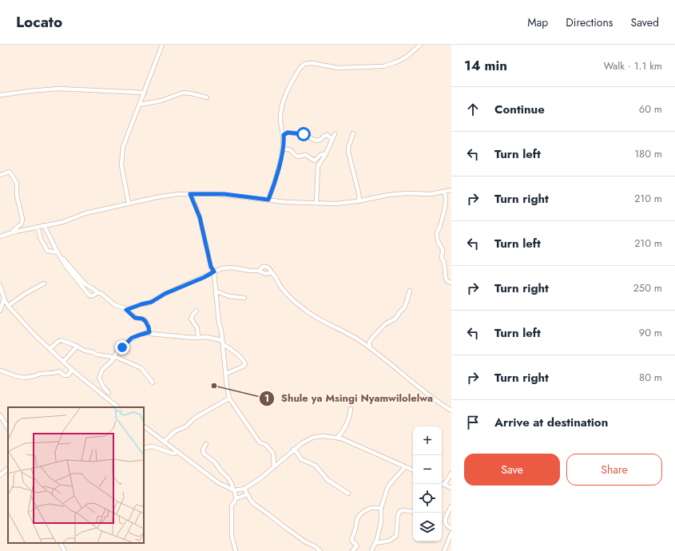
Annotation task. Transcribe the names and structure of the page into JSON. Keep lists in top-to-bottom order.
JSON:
{
  "places": ["Shule ya Msingi Nyamwilolelwa"],
  "page": {
    "header": "Locato",
    "nav": ["Map", "Directions", "Saved"],
    "heading": ["14 min", "Walk · 1.1 km"],
    "list": [
      ["Continue", "60 m"],
      ["Turn left", "180 m"],
      ["Turn right", "210 m"],
      ["Turn left", "210 m"],
      ["Turn right", "250 m"],
      ["Turn left", "90 m"],
      ["Turn right", "80 m"],
      "Arrive at destination"
    ],
    "map_buttons": ["+", "−"],
    "buttons": ["Save", "Share"]
  }
}
